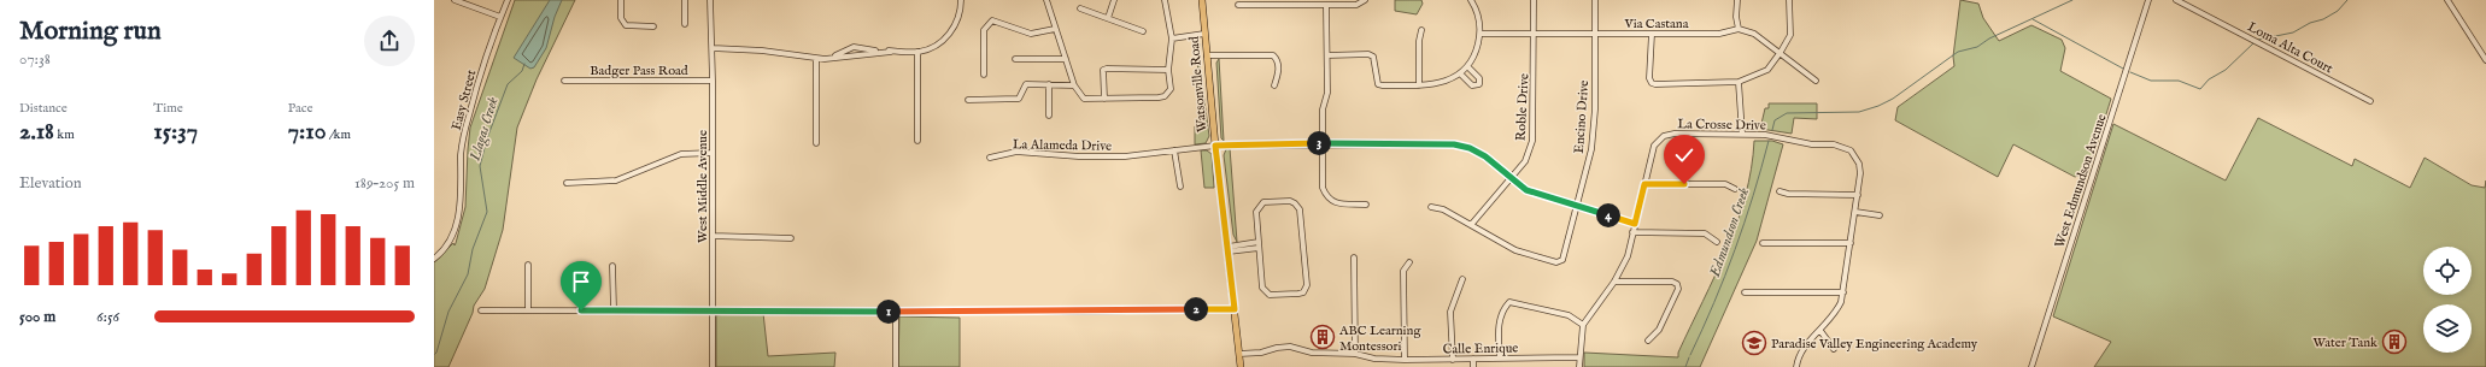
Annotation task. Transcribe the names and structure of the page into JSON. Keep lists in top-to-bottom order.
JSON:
{
  "streets": {
    "main road": ["Watsonville Road"],
    "street": [
      "Via Castana",
      "Loma Alta Court",
      "Badger Pass Road",
      "Easy Street",
      "Roble Drive",
      "Encino Drive",
      "La Crosse Drive",
      "La Alameda Drive",
      "West Edmundson Avenue",
      "West Middle Avenue",
      "Calle Enrique"
    ]
  },
  "crossings": [
    ["Via Castana", "Roble Drive"],
    ["Via Castana", "Encino Drive"],
    ["Badger Pass Road", "West Middle Avenue"],
    ["Watsonville Road", "La Alameda Drive"],
    ["Watsonville Road", "Calle Enrique"],
    ["Roble Drive", "Encino Drive"],
    ["Roble Drive", "La Alameda Drive"],
    ["Encino Drive", "La Alameda Drive"],
    ["La Crosse Drive", "La Alameda Drive"],
    ["La Crosse Drive", "Calle Enrique"]
  ],
  "water": ["Llagas Creek", "Edmundson Creek"],
  "places": {
    "building": ["ABC Learning Montessori", "Water Tank"],
    "school or university": ["Paradise Valley Engineering Academy"]
  },
  "page": {
    "heading": ["Morning run", "07:38"],
    "stats": [
      ["Distance", "2.18 km"],
      ["Time", "15:37"],
      ["Pace", "7:10 /km"]
    ],
    "pins": [
      "3",
      "4",
      "2",
      "1"
    ],
    "chart": ["Elevation", "189–205 m"],
    "list": [
      {
        "name": "500 m",
        "note": "6:56"
      }
    ]
  }
}
